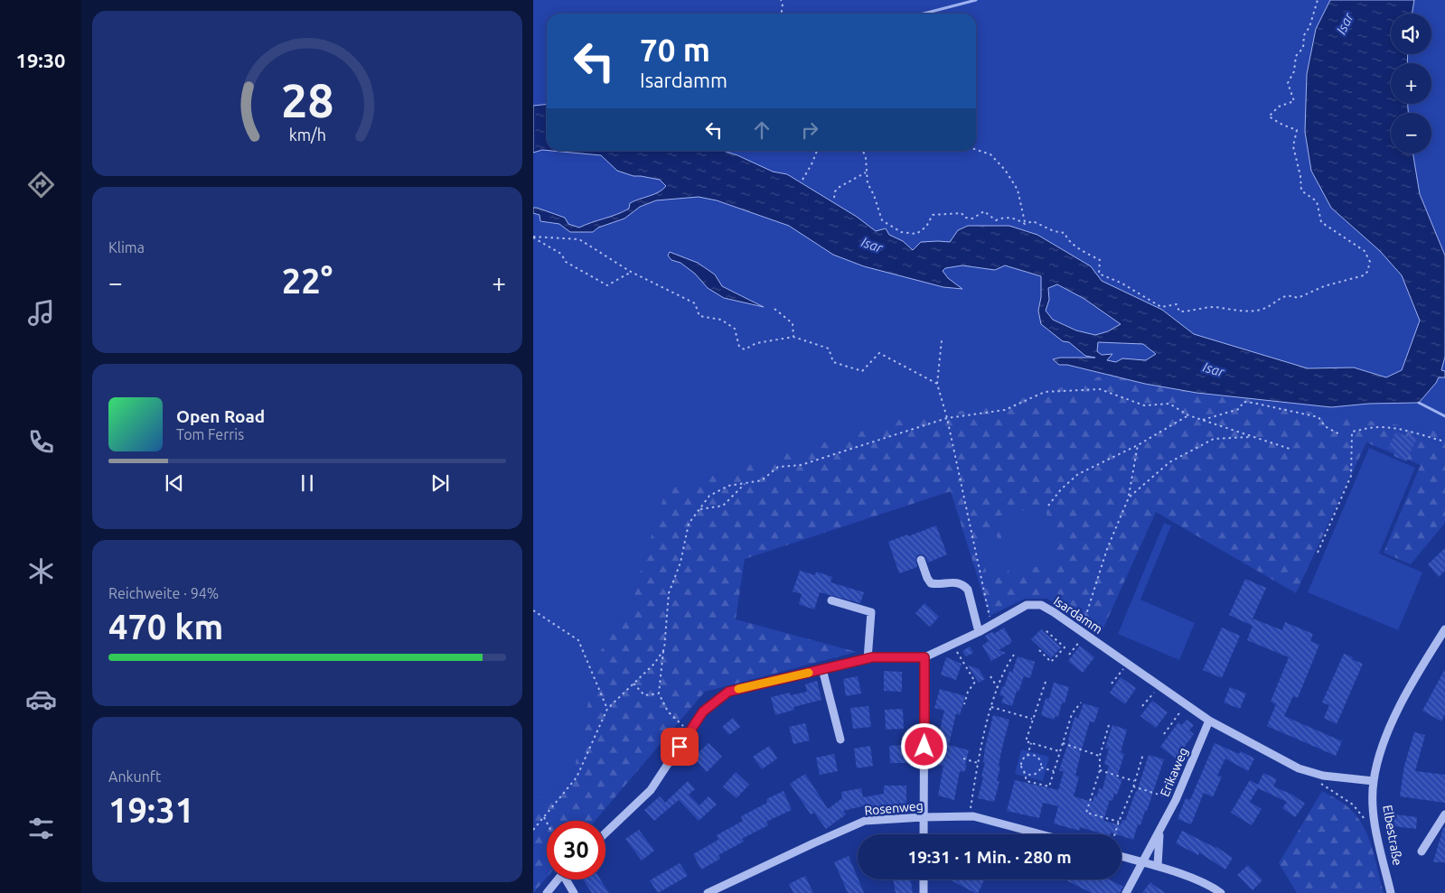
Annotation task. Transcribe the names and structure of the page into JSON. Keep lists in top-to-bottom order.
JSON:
{
  "streets": {
    "street": [
      "Isardamm",
      "Erikaweg",
      "Rosenweg",
      "Elbestraße"
    ]
  },
  "crossings": [
    ["Isardamm", "Erikaweg"],
    ["Isardamm", "Elbestraße"]
  ],
  "water": ["Isar"],
  "page": {
    "tabs": "19:30",
    "map_buttons": ["+", "−"],
    "turn": ["70 m", "Isardamm"],
    "tile": [
      "Klima",
      ["Reichweite · 94%", "470 km"],
      ["Ankunft", "19:31"]
    ],
    "heat": ["−", "22°", "+"],
    "song": ["Open Road", "Tom Ferris"],
    "limit": "30",
    "trip": "19:31 · 1 Min. · 280 m",
    "gauge": ["28", "km/h"]
  }
}
